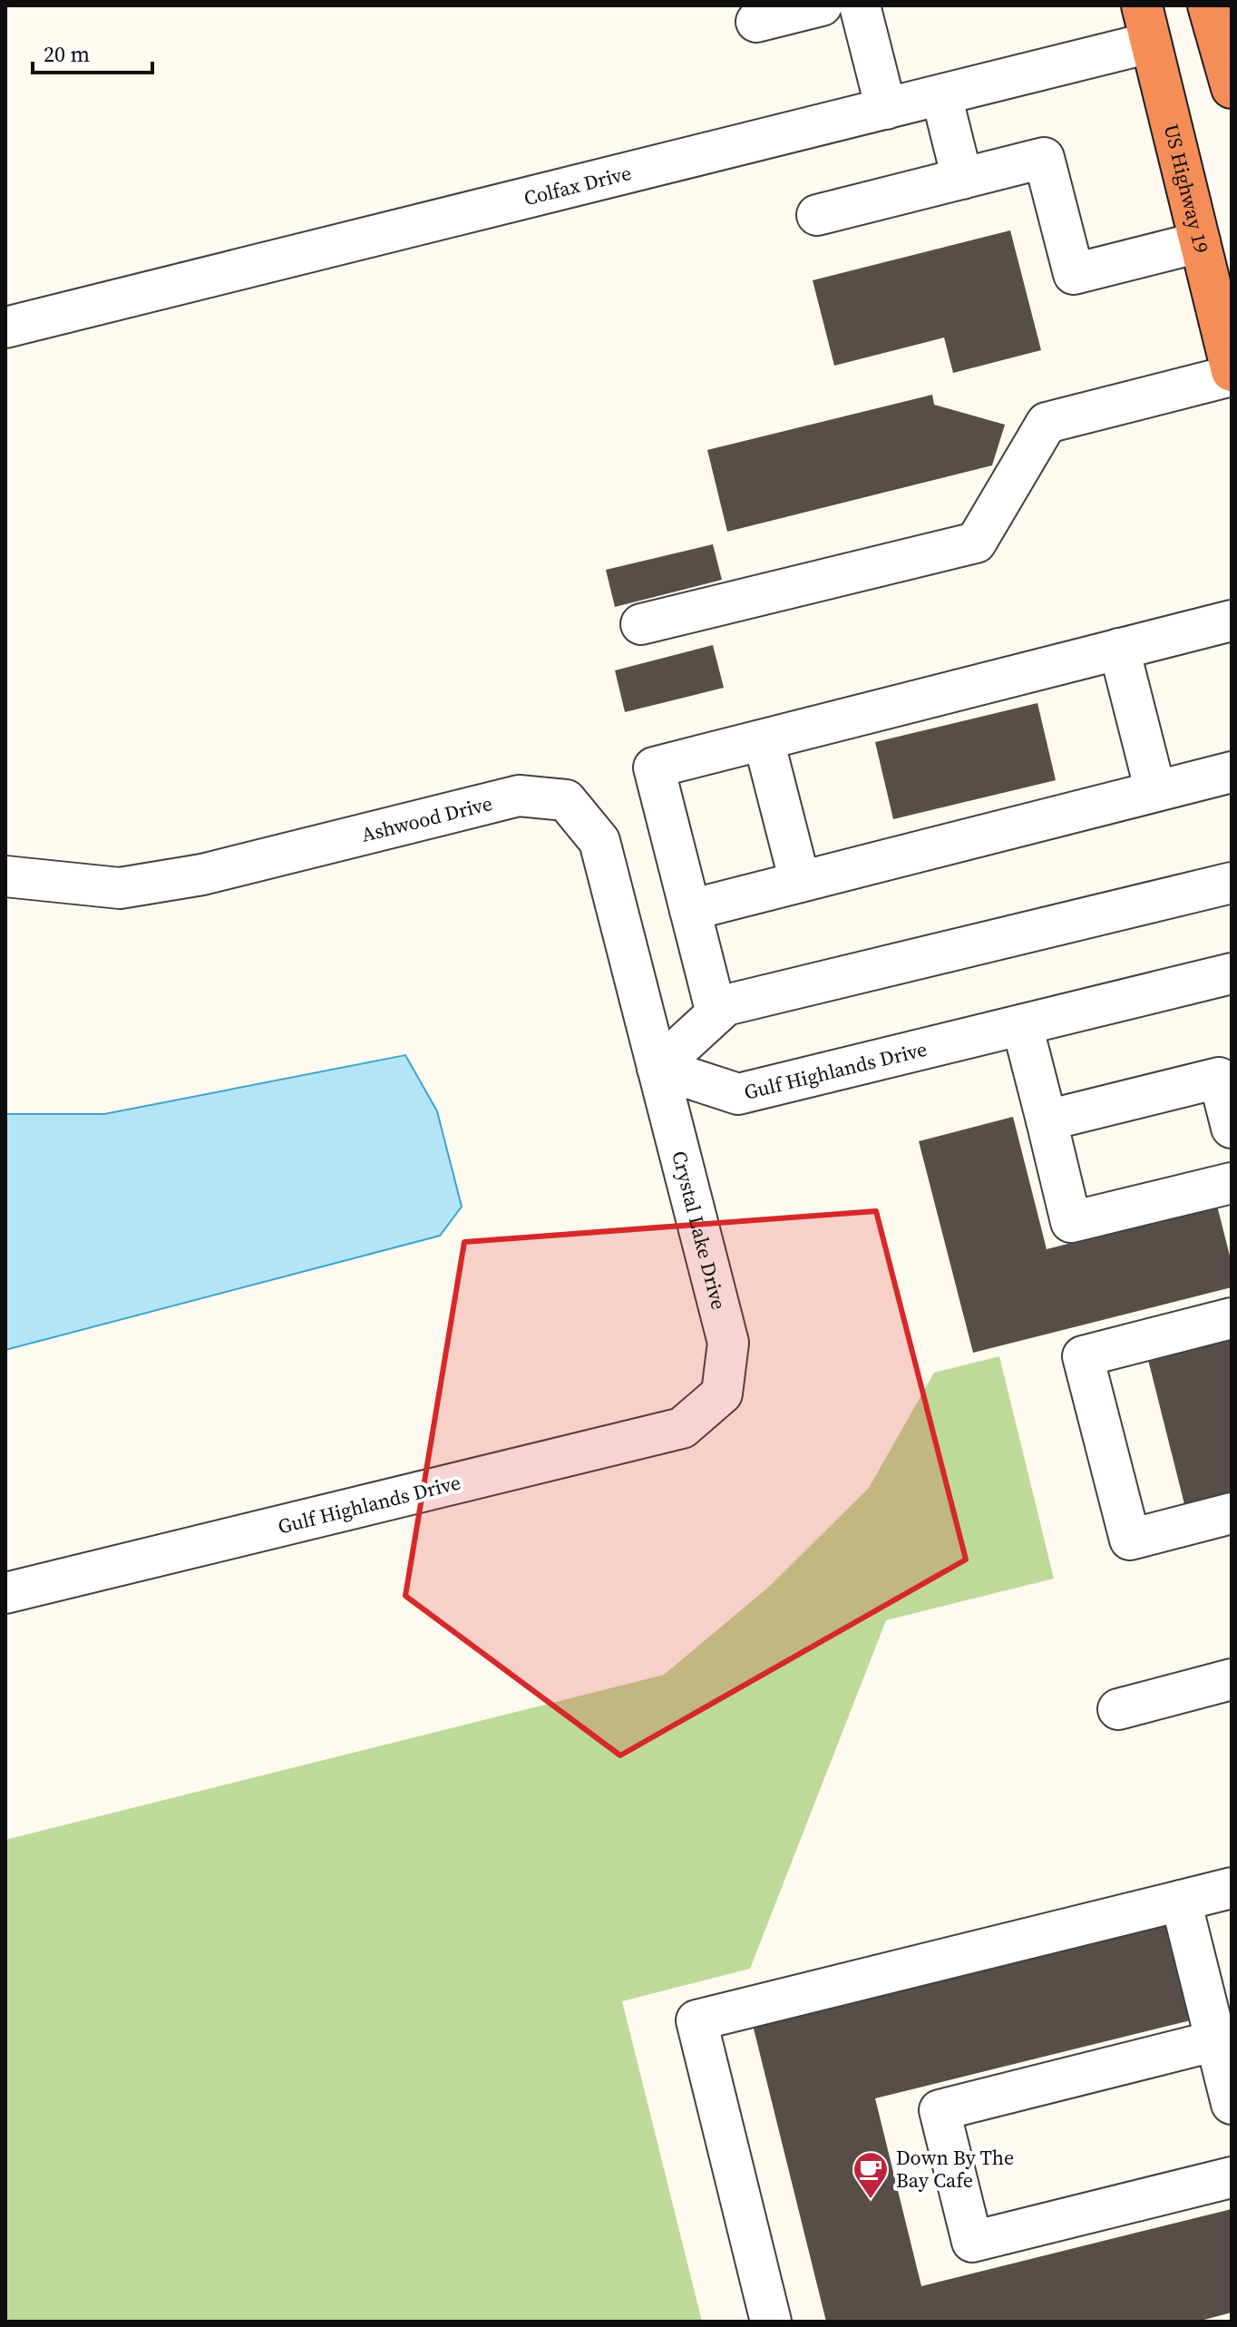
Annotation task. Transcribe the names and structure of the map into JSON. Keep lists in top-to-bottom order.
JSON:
{
  "streets": {
    "highway": ["US Highway 19"],
    "street": [
      "Colfax Drive",
      "Ashwood Drive",
      "Gulf Highlands Drive",
      "Crystal Lake Drive"
    ]
  },
  "crossings": [
    ["Colfax Drive", "US Highway 19"],
    ["Ashwood Drive", "Gulf Highlands Drive"],
    ["Ashwood Drive", "Crystal Lake Drive"],
    ["Gulf Highlands Drive", "Crystal Lake Drive"]
  ],
  "places": {
    "cafe": ["Down By The Bay Cafe"]
  },
  "scale_bar": "20 m"
}
